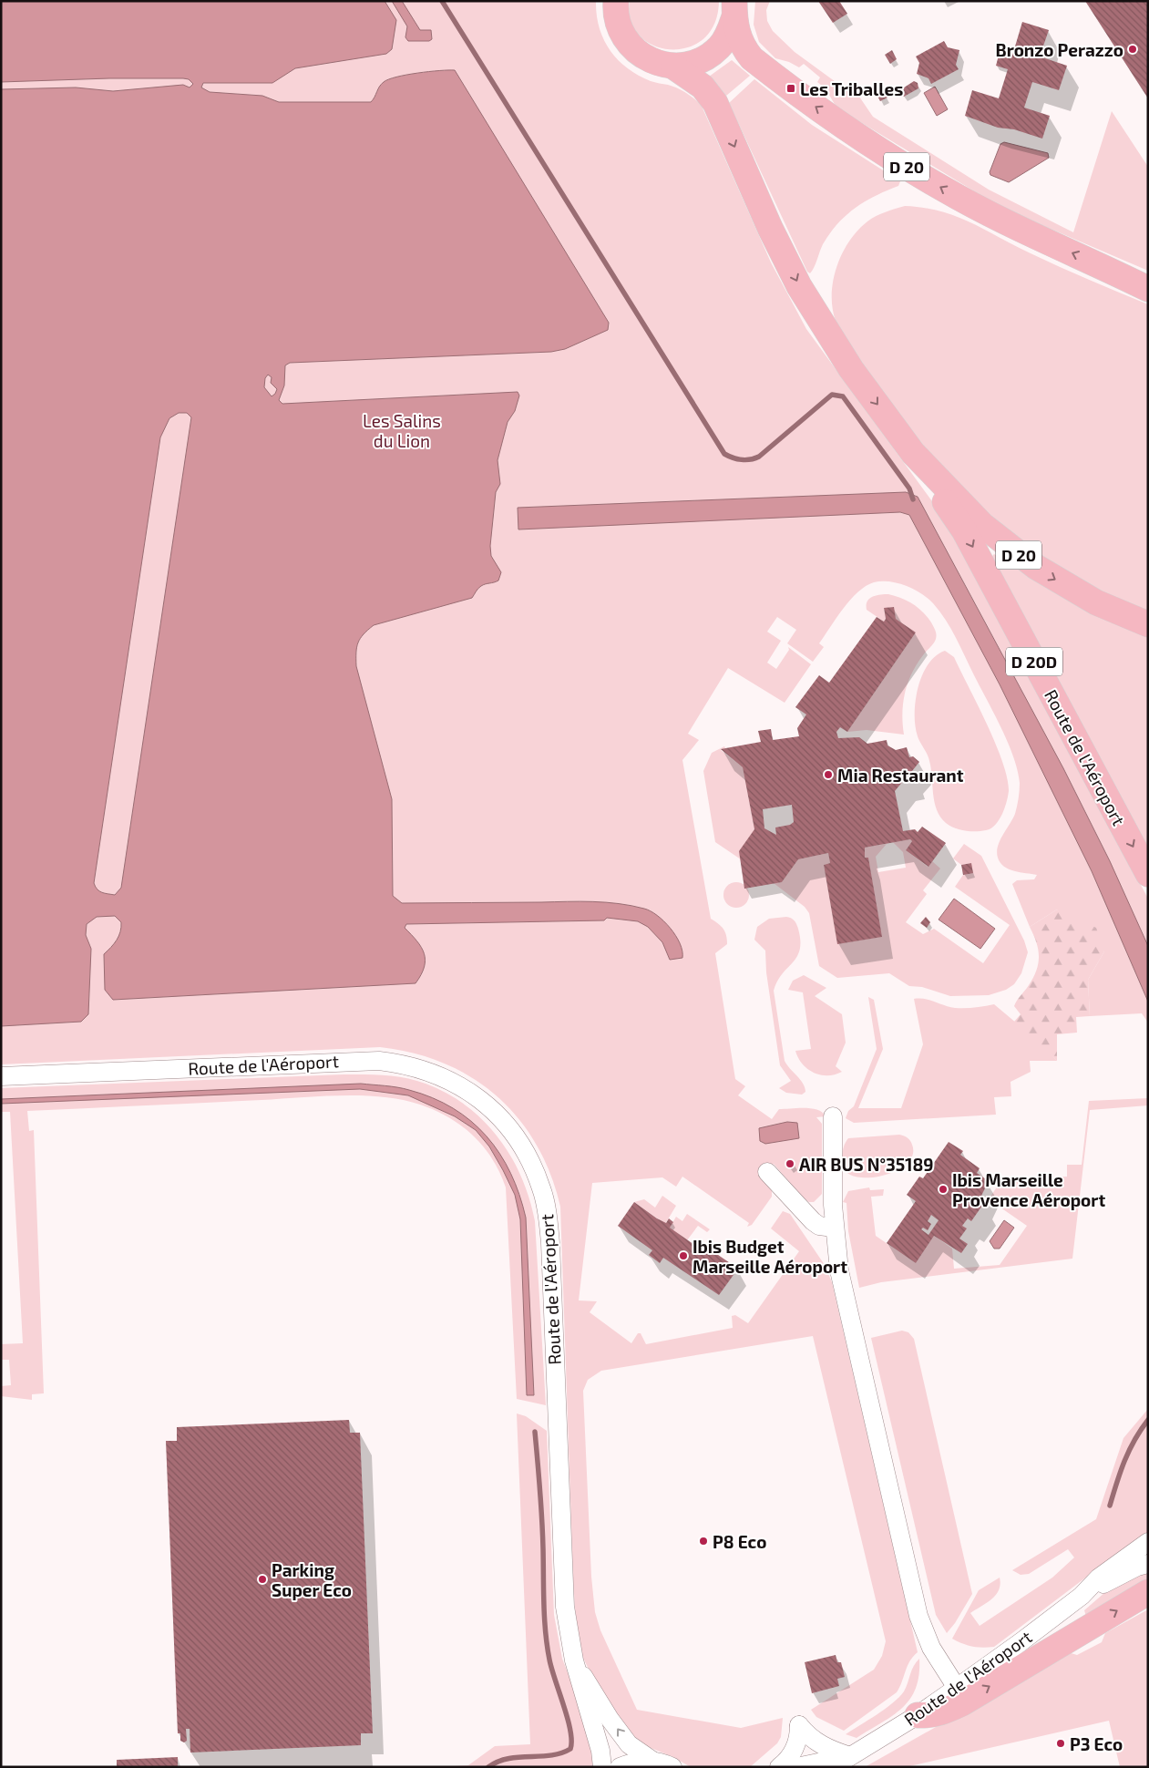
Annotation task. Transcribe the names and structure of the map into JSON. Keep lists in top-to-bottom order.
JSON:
{
  "streets": {
    "main road": ["D 20", "D 20D", "Route de l'Aéroport"]
  },
  "crossings": [
    ["D 20", "Route de l'Aéroport"]
  ],
  "parks": ["Les Salins du Lion"],
  "places": {
    "other": [
      "Bronzo Perazzo",
      "Mia Restaurant",
      "AIR BUS N°35189",
      "Ibis Marseille Provence Aéroport",
      "Ibis Budget Marseille Aéroport",
      "P8 Eco",
      "Parking Super Eco",
      "P3 Eco"
    ],
    "transit": ["Les Triballes"]
  }
}
